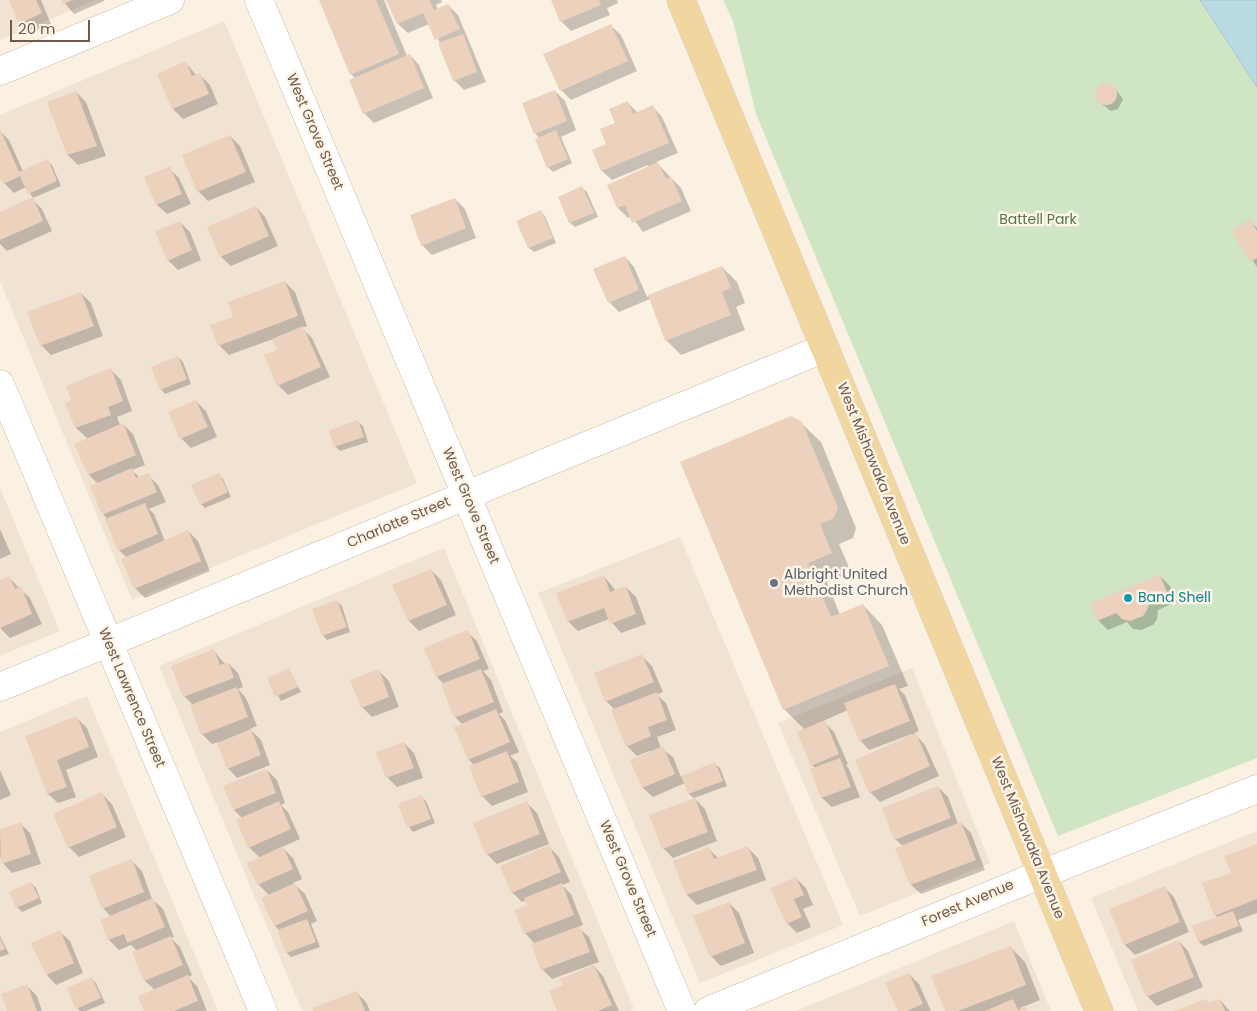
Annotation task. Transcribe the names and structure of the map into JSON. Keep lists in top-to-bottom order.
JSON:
{
  "streets": {
    "main road": ["West Mishawaka Avenue"],
    "street": [
      "West Grove Street",
      "Charlotte Street",
      "West Lawrence Street",
      "Forest Avenue"
    ]
  },
  "crossings": [
    ["West Grove Street", "Charlotte Street"],
    ["West Mishawaka Avenue", "Charlotte Street"],
    ["West Mishawaka Avenue", "Forest Avenue"],
    ["Charlotte Street", "West Lawrence Street"]
  ],
  "parks": ["Battell Park"],
  "places": ["Albright United Methodist Church", "Band Shell"],
  "scale_bar": "20 m"
}
